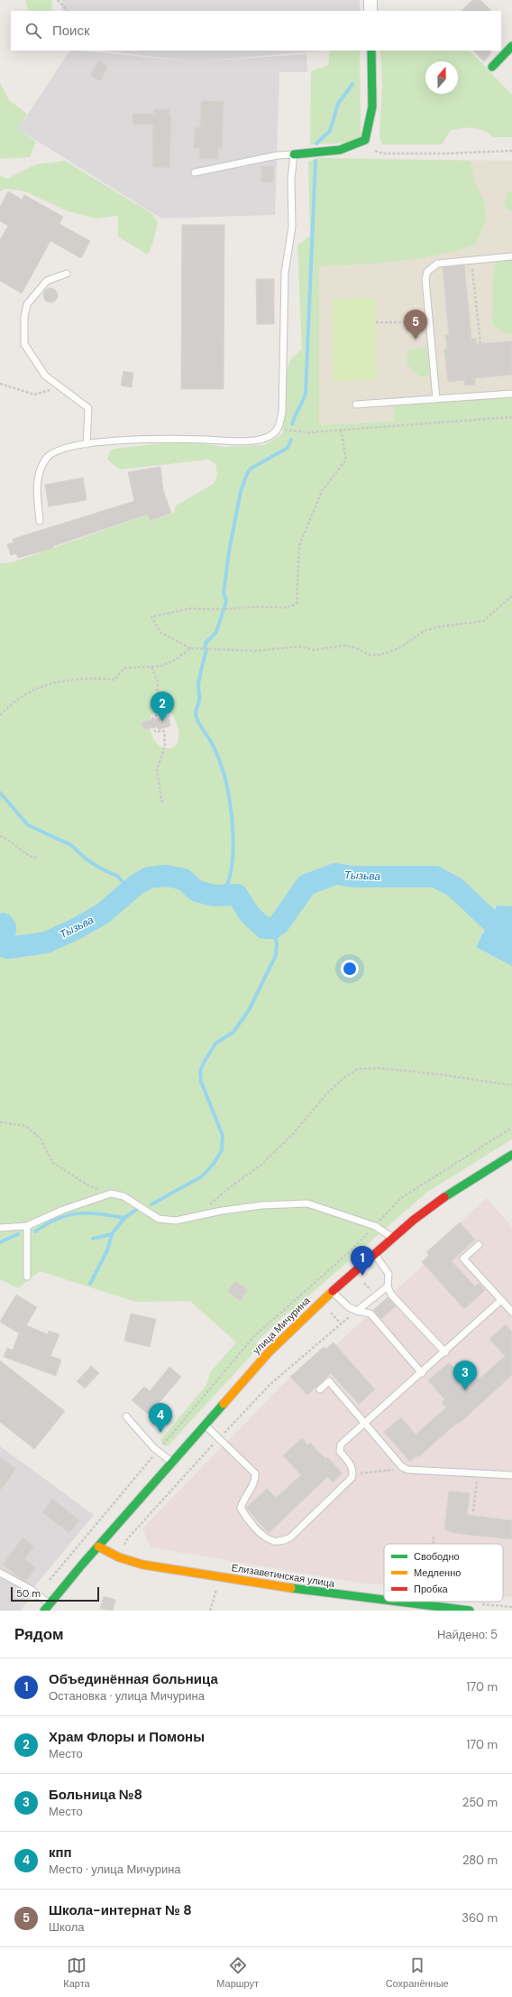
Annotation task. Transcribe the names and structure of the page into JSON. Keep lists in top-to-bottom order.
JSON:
{
  "streets": {
    "main road": ["улица Мичурина", "Елизаветинская улица"]
  },
  "crossings": [
    ["улица Мичурина", "Елизаветинская улица"]
  ],
  "water": ["Тызьва"],
  "legend": ["Свободно", "Медленно", "Пробка"],
  "scale_bar": "50 m",
  "north": "top",
  "page": {
    "search": "Поиск",
    "pins": [
      "5",
      "2",
      "1",
      "3",
      "4"
    ],
    "scale": "50 m",
    "heading": ["Рядом", "Найдено: 5"],
    "list": [
      {
        "mark": "1",
        "name": "Объединённая больница",
        "note": "Остановка · улица Мичурина",
        "value": "170 m"
      },
      {
        "mark": "2",
        "name": "Храм Флоры и Помоны",
        "note": "Место",
        "value": "170 m"
      },
      {
        "mark": "3",
        "name": "Больница №8",
        "note": "Место",
        "value": "250 m"
      },
      {
        "mark": "4",
        "name": "кпп",
        "note": "Место · улица Мичурина",
        "value": "280 m"
      },
      {
        "mark": "5",
        "name": "Школа-интернат № 8",
        "note": "Школа",
        "value": "360 m"
      }
    ],
    "nav": ["Карта", "Маршрут", "Сохранённые"]
  }
}
